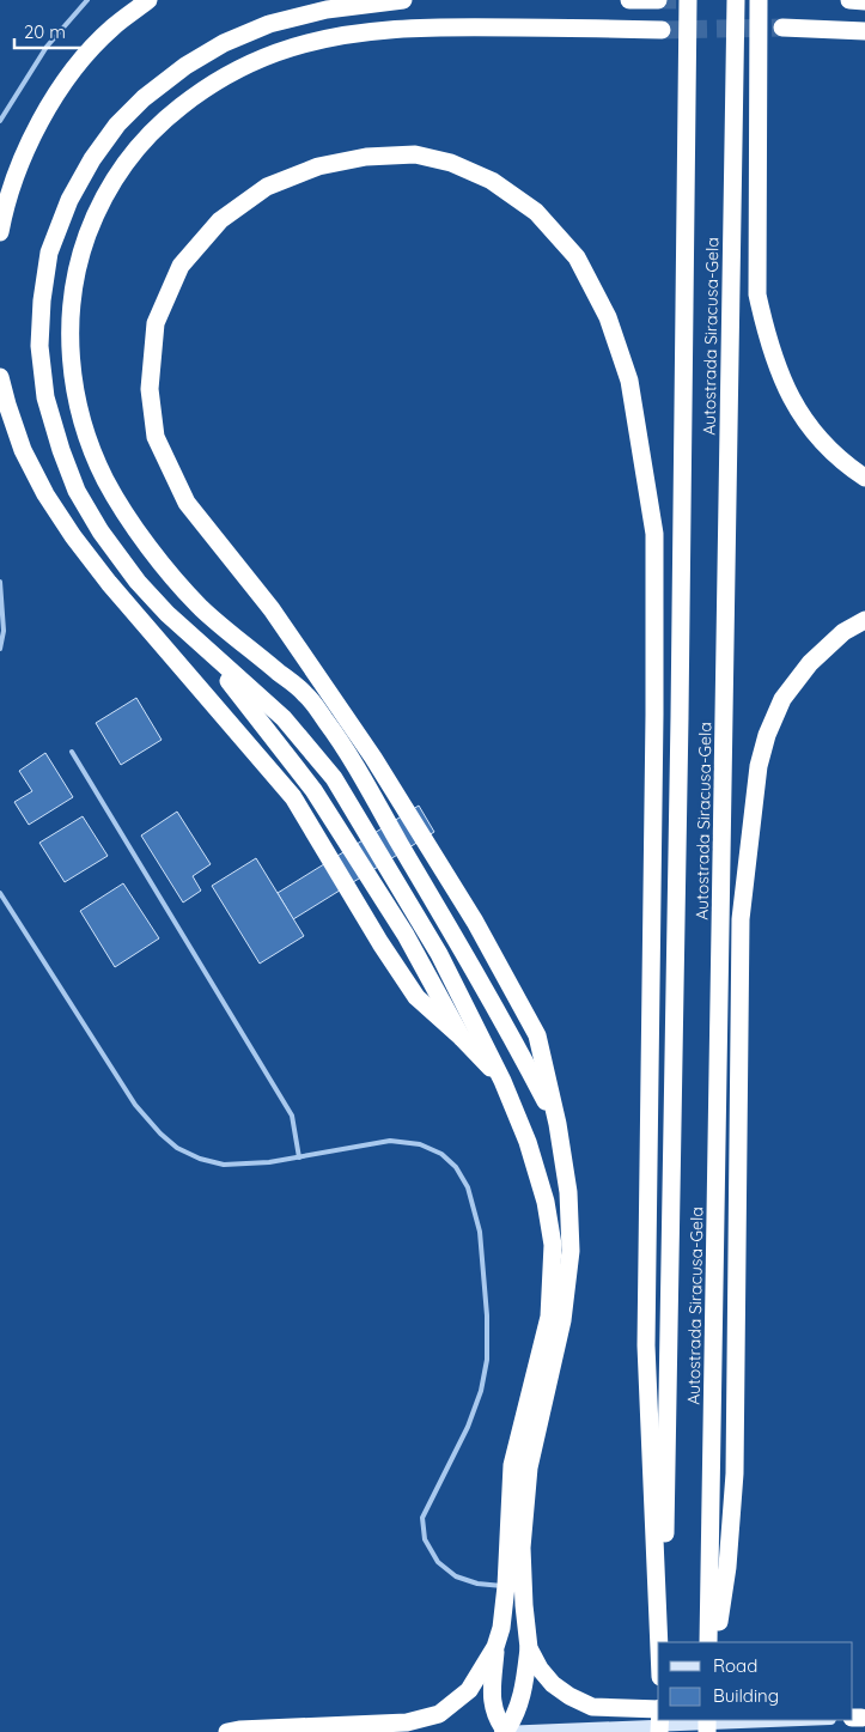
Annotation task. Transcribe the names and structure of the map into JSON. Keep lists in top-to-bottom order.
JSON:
{
  "streets": {
    "highway": ["Autostrada Siracusa-Gela"]
  },
  "legend": ["Road", "Building"],
  "scale_bar": "20 m"
}
